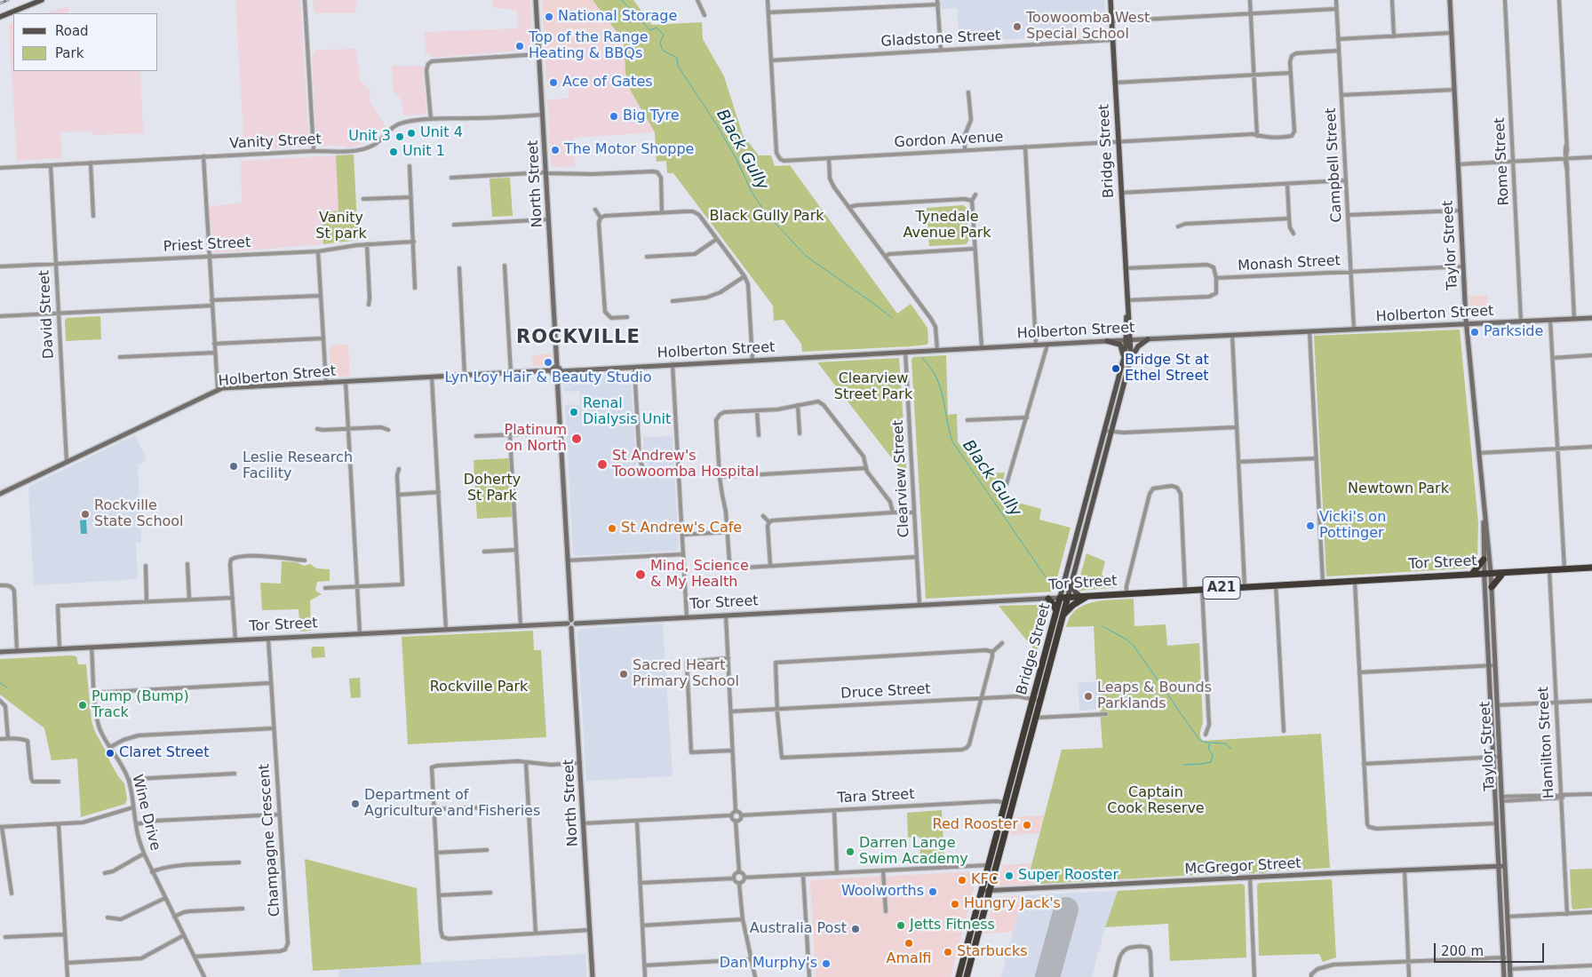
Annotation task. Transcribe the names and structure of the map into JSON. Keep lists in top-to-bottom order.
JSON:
{
  "streets": {
    "highway": ["Bridge Street", "Tor Street", "A21"],
    "street": [
      "Gladstone Street",
      "Gordon Avenue",
      "Vanity Street",
      "Rome Street",
      "Campbell Street",
      "North Street",
      "Priest Street",
      "Taylor Street",
      "Monash Street",
      "David Street",
      "Holberton Street",
      "Clearview Street",
      "Druce Street",
      "Hamilton Street",
      "Tara Street",
      "Wine Drive",
      "Champagne Crescent",
      "McGregor Street"
    ]
  },
  "crossings": [
    ["Gladstone Street", "Gordon Avenue"],
    ["Gladstone Street", "Bridge Street"],
    ["Gordon Avenue", "Bridge Street"],
    ["Vanity Street", "North Street"],
    ["Vanity Street", "David Street"],
    ["Bridge Street", "Holberton Street"],
    ["Bridge Street", "Tor Street"],
    ["Bridge Street", "A21"],
    ["Bridge Street", "Druce Street"],
    ["Bridge Street", "Tara Street"],
    ["Bridge Street", "McGregor Street"],
    ["Rome Street", "Holberton Street"],
    ["Campbell Street", "Monash Street"],
    ["Campbell Street", "Holberton Street"],
    ["North Street", "Tor Street"],
    ["Priest Street", "David Street"],
    ["Taylor Street", "Monash Street"],
    ["Taylor Street", "Holberton Street"],
    ["Taylor Street", "Tor Street"],
    ["Taylor Street", "McGregor Street"],
    ["David Street", "Holberton Street"],
    ["Holberton Street", "Clearview Street"],
    ["Clearview Street", "Tor Street"],
    ["Tor Street", "A21"],
    ["Tor Street", "Hamilton Street"],
    ["Tor Street", "Wine Drive"],
    ["Tor Street", "Champagne Crescent"],
    ["Wine Drive", "Champagne Crescent"]
  ],
  "districts": ["ROCKVILLE"],
  "water": ["Black Gully"],
  "parks": [
    "Black Gully Park",
    "Tynedale Avenue Park",
    "Vanity St park",
    "Clearview Street Park",
    "Doherty St Park",
    "Newtown Park",
    "Rockville Park",
    "Captain Cook Reserve"
  ],
  "places": [
    "National Storage",
    "Toowoomba West Special School",
    "Top of the Range Heating & BBQs",
    "Ace of Gates",
    "Big Tyre",
    "Unit 4",
    "Unit 3",
    "The Motor Shoppe",
    "Unit 1",
    "Parkside",
    "Lyn Loy Hair & Beauty Studio",
    "Bridge St at Ethel Street",
    "Renal Dialysis Unit",
    "Platinum on North",
    "St Andrew's Toowoomba Hospital",
    "Leslie Research Facility",
    "Rockville State School",
    "Vicki's on Pottinger",
    "St Andrew's Cafe",
    "Mind, Science & My Health",
    "Sacred Heart Primary School",
    "Leaps & Bounds Parklands",
    "Pump (Bump) Track",
    "Claret Street",
    "Department of Agriculture and Fisheries",
    "Red Rooster",
    "Darren Lange Swim Academy",
    "Super Rooster",
    "KFC",
    "Woolworths",
    "Hungry Jack's",
    "Jetts Fitness",
    "Australia Post",
    "Amalfi",
    "Starbucks",
    "Dan Murphy's"
  ],
  "legend": ["Road", "Park"],
  "scale_bar": "200 m"
}
